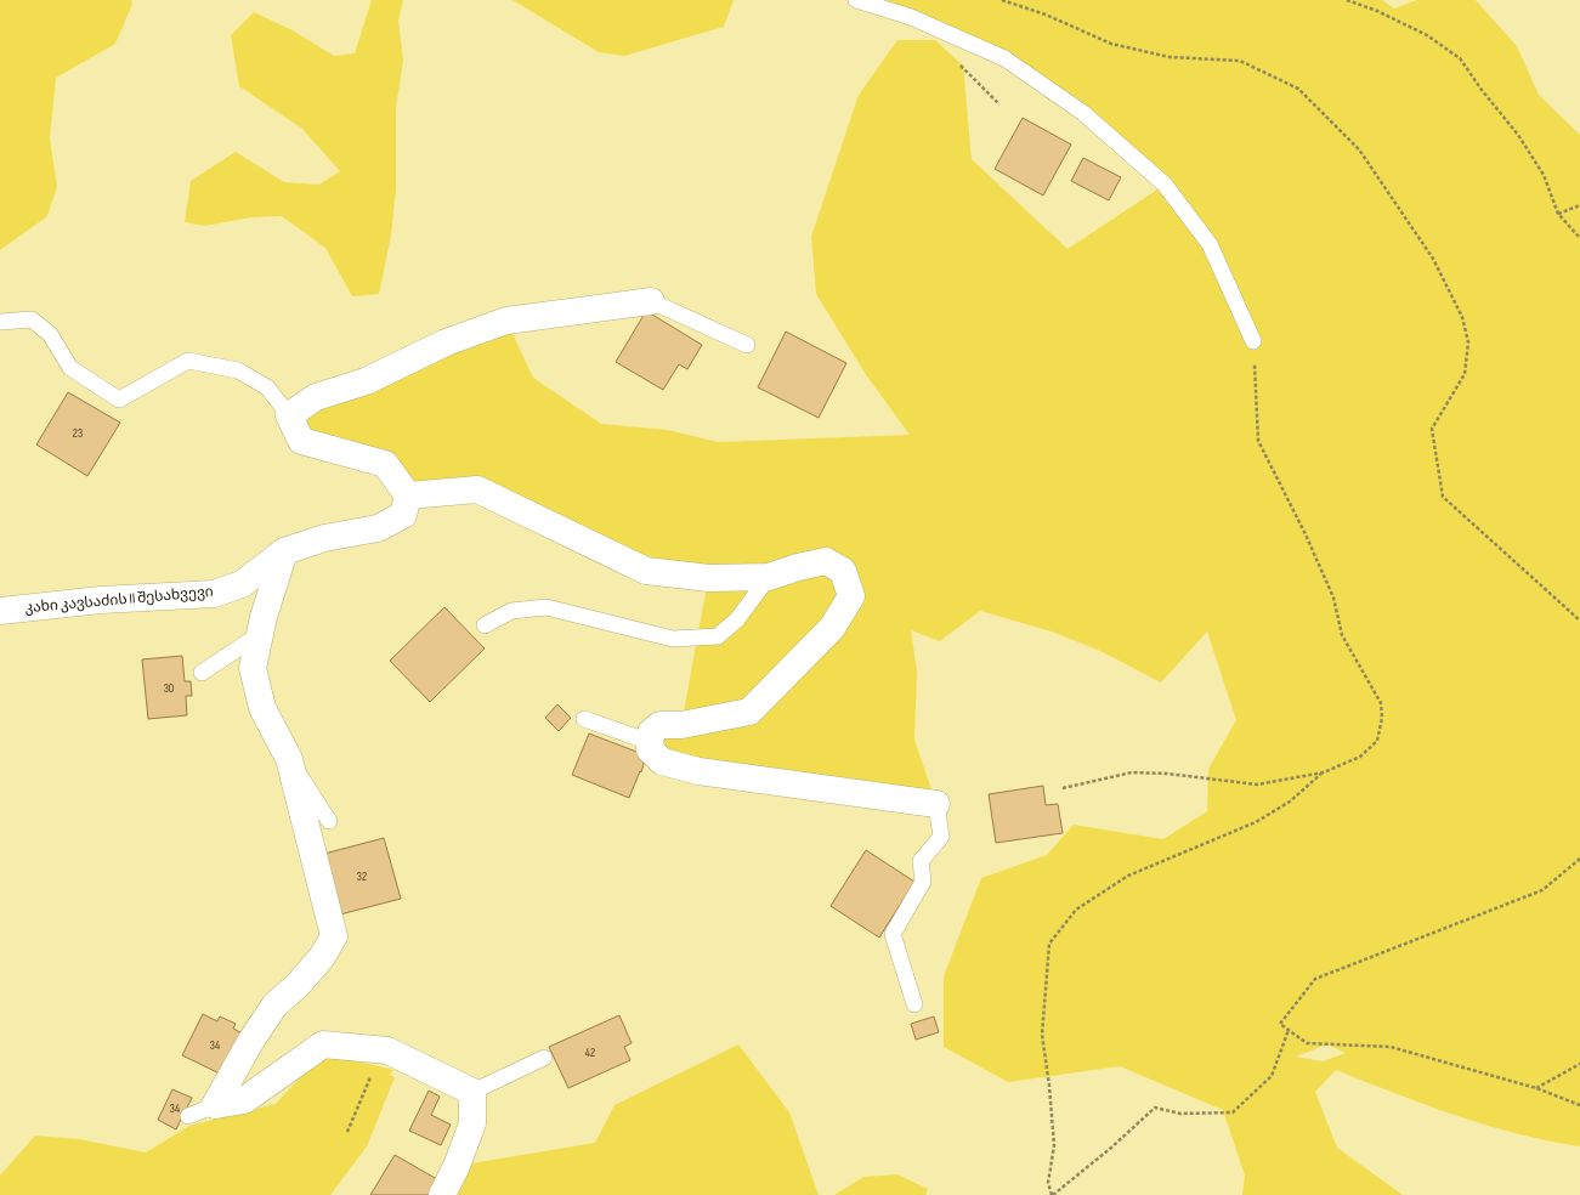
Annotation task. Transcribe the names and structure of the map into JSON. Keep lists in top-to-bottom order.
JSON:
{
  "streets": {
    "street": ["კახი კავსაძის II შესახვევი"]
  },
  "house_numbers": [
    "23",
    "30",
    "32",
    "34",
    "42",
    "34"
  ]
}
